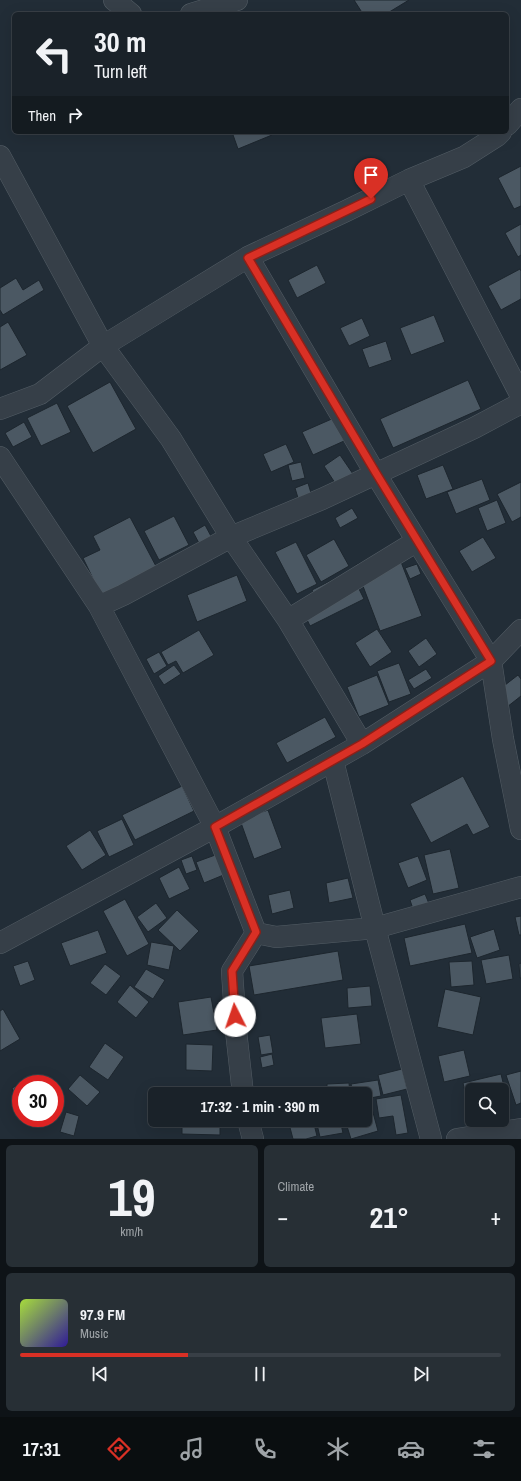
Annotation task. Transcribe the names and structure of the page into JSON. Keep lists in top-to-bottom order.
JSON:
{
  "page": {
    "turn": ["30 m", "Turn left"],
    "then": "Then",
    "limit": "30",
    "trip": "17:32 · 1 min · 390 m",
    "tile": [
      ["19", "km/h"],
      "Climate"
    ],
    "heat": ["−", "21°", "+"],
    "song": ["97.9 FM", "Music"],
    "tabs": "17:31"
  }
}
